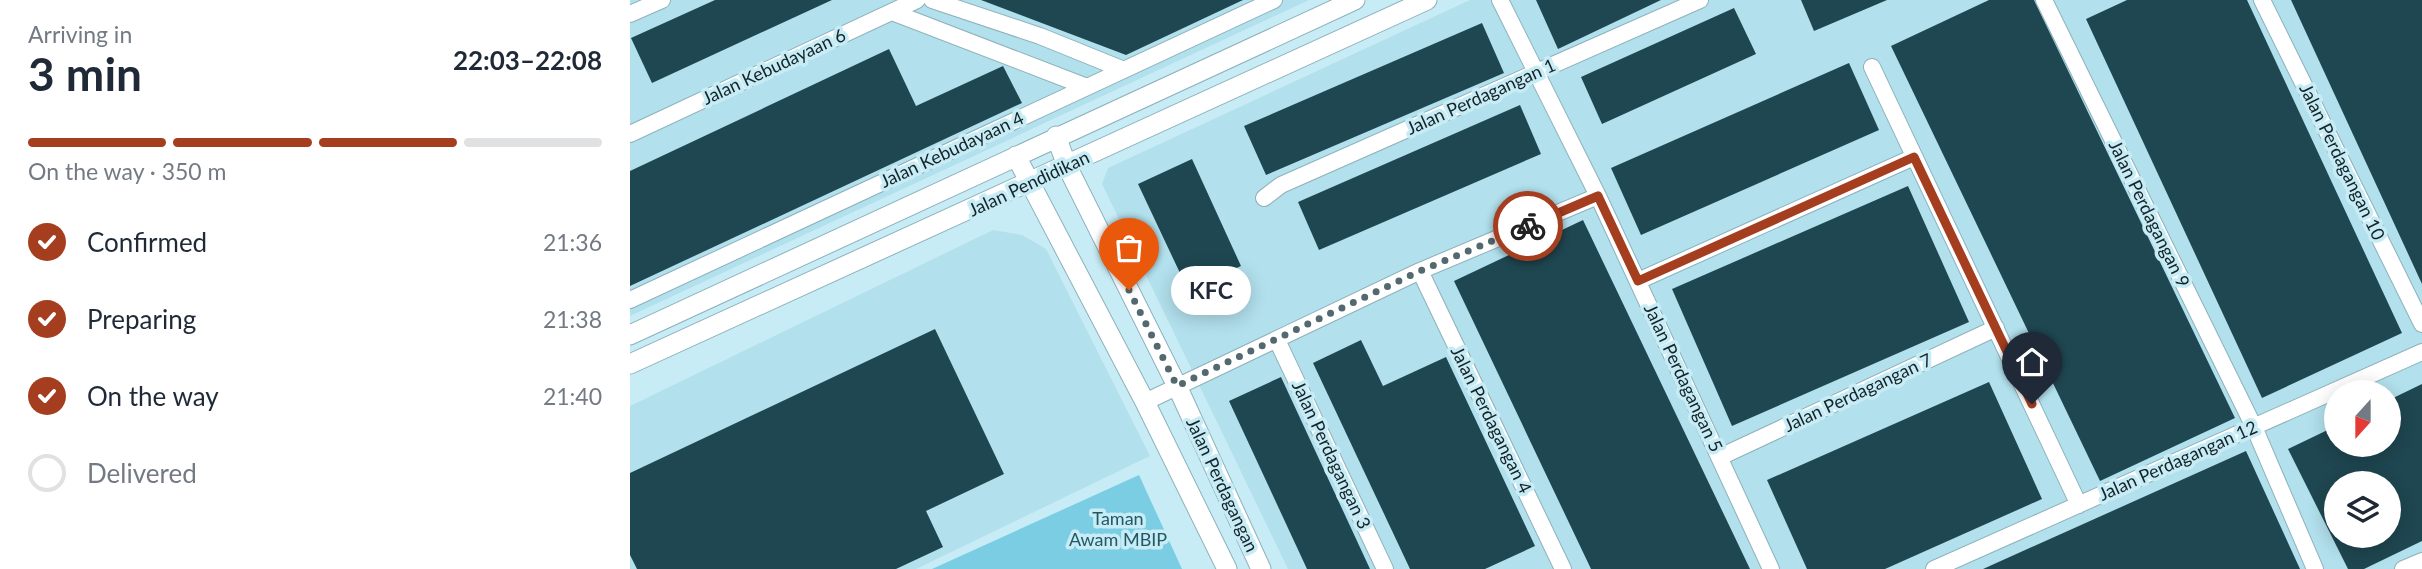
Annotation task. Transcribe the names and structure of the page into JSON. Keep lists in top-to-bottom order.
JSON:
{
  "streets": {
    "main road": ["Jalan Pendidikan", "Jalan Perdagangan"],
    "street": [
      "Jalan Kebudayaan 6",
      "Jalan Perdagangan 1",
      "Jalan Kebudayaan 4",
      "Jalan Perdagangan 10",
      "Jalan Perdagangan 9",
      "Jalan Perdagangan 5",
      "Jalan Perdagangan 7",
      "Jalan Perdagangan 4",
      "Jalan Perdagangan 3",
      "Jalan Perdagangan 12"
    ]
  },
  "crossings": [
    ["Jalan Perdagangan 1", "Jalan Perdagangan 5"],
    ["Jalan Pendidikan", "Jalan Perdagangan"],
    ["Jalan Perdagangan 9", "Jalan Perdagangan 12"],
    ["Jalan Perdagangan 5", "Jalan Perdagangan 7"]
  ],
  "parks": ["Taman Awam MBIP"],
  "places": ["KFC"],
  "north": "bottom",
  "page": {
    "heading": ["3 min", "Arriving in", "22:03–22:08"],
    "bar": "On the way · 350 m",
    "list": [
      ["Confirmed", "21:36"],
      ["Preparing", "21:38"],
      ["On the way", "21:40"],
      "Delivered"
    ],
    "bubble": "KFC"
  }
}
